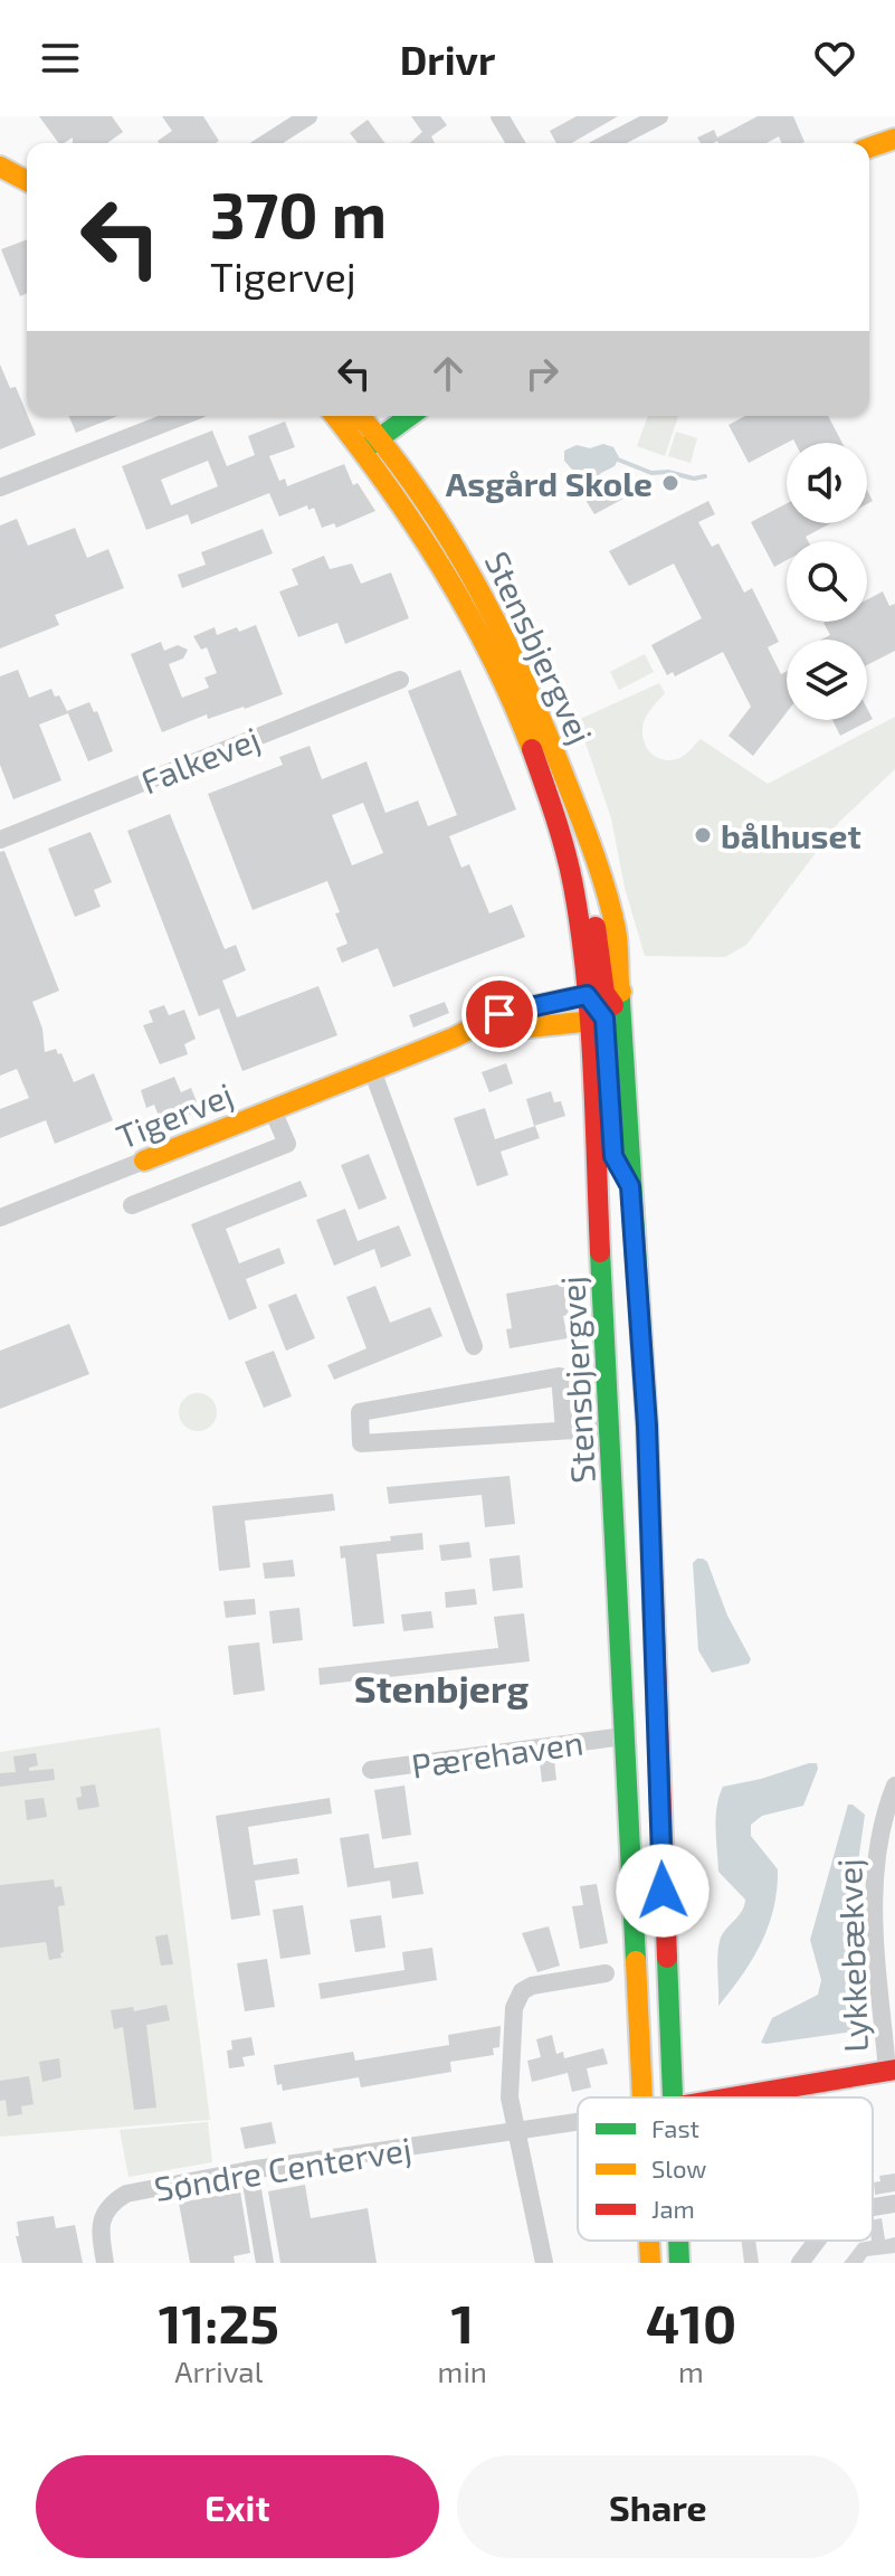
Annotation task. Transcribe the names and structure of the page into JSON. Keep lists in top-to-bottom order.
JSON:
{
  "streets": {
    "street": [
      "Stensbjergvej",
      "Falkevej",
      "Tigervej",
      "Pærehaven",
      "Lykkebækvej",
      "Søndre Centervej"
    ]
  },
  "crossings": [
    ["Stensbjergvej", "Tigervej"],
    ["Stensbjergvej", "Pærehaven"]
  ],
  "districts": ["Stenbjerg"],
  "places": ["Asgård Skole", "bålhuset"],
  "legend": ["Fast", "Slow", "Jam"],
  "page": {
    "header": "Drivr",
    "turn": ["370 m", "Tigervej"],
    "eta": [
      "11:25",
      "Arrival",
      "1",
      "min",
      "410",
      "m"
    ],
    "buttons": ["Exit", "Share"]
  }
}
